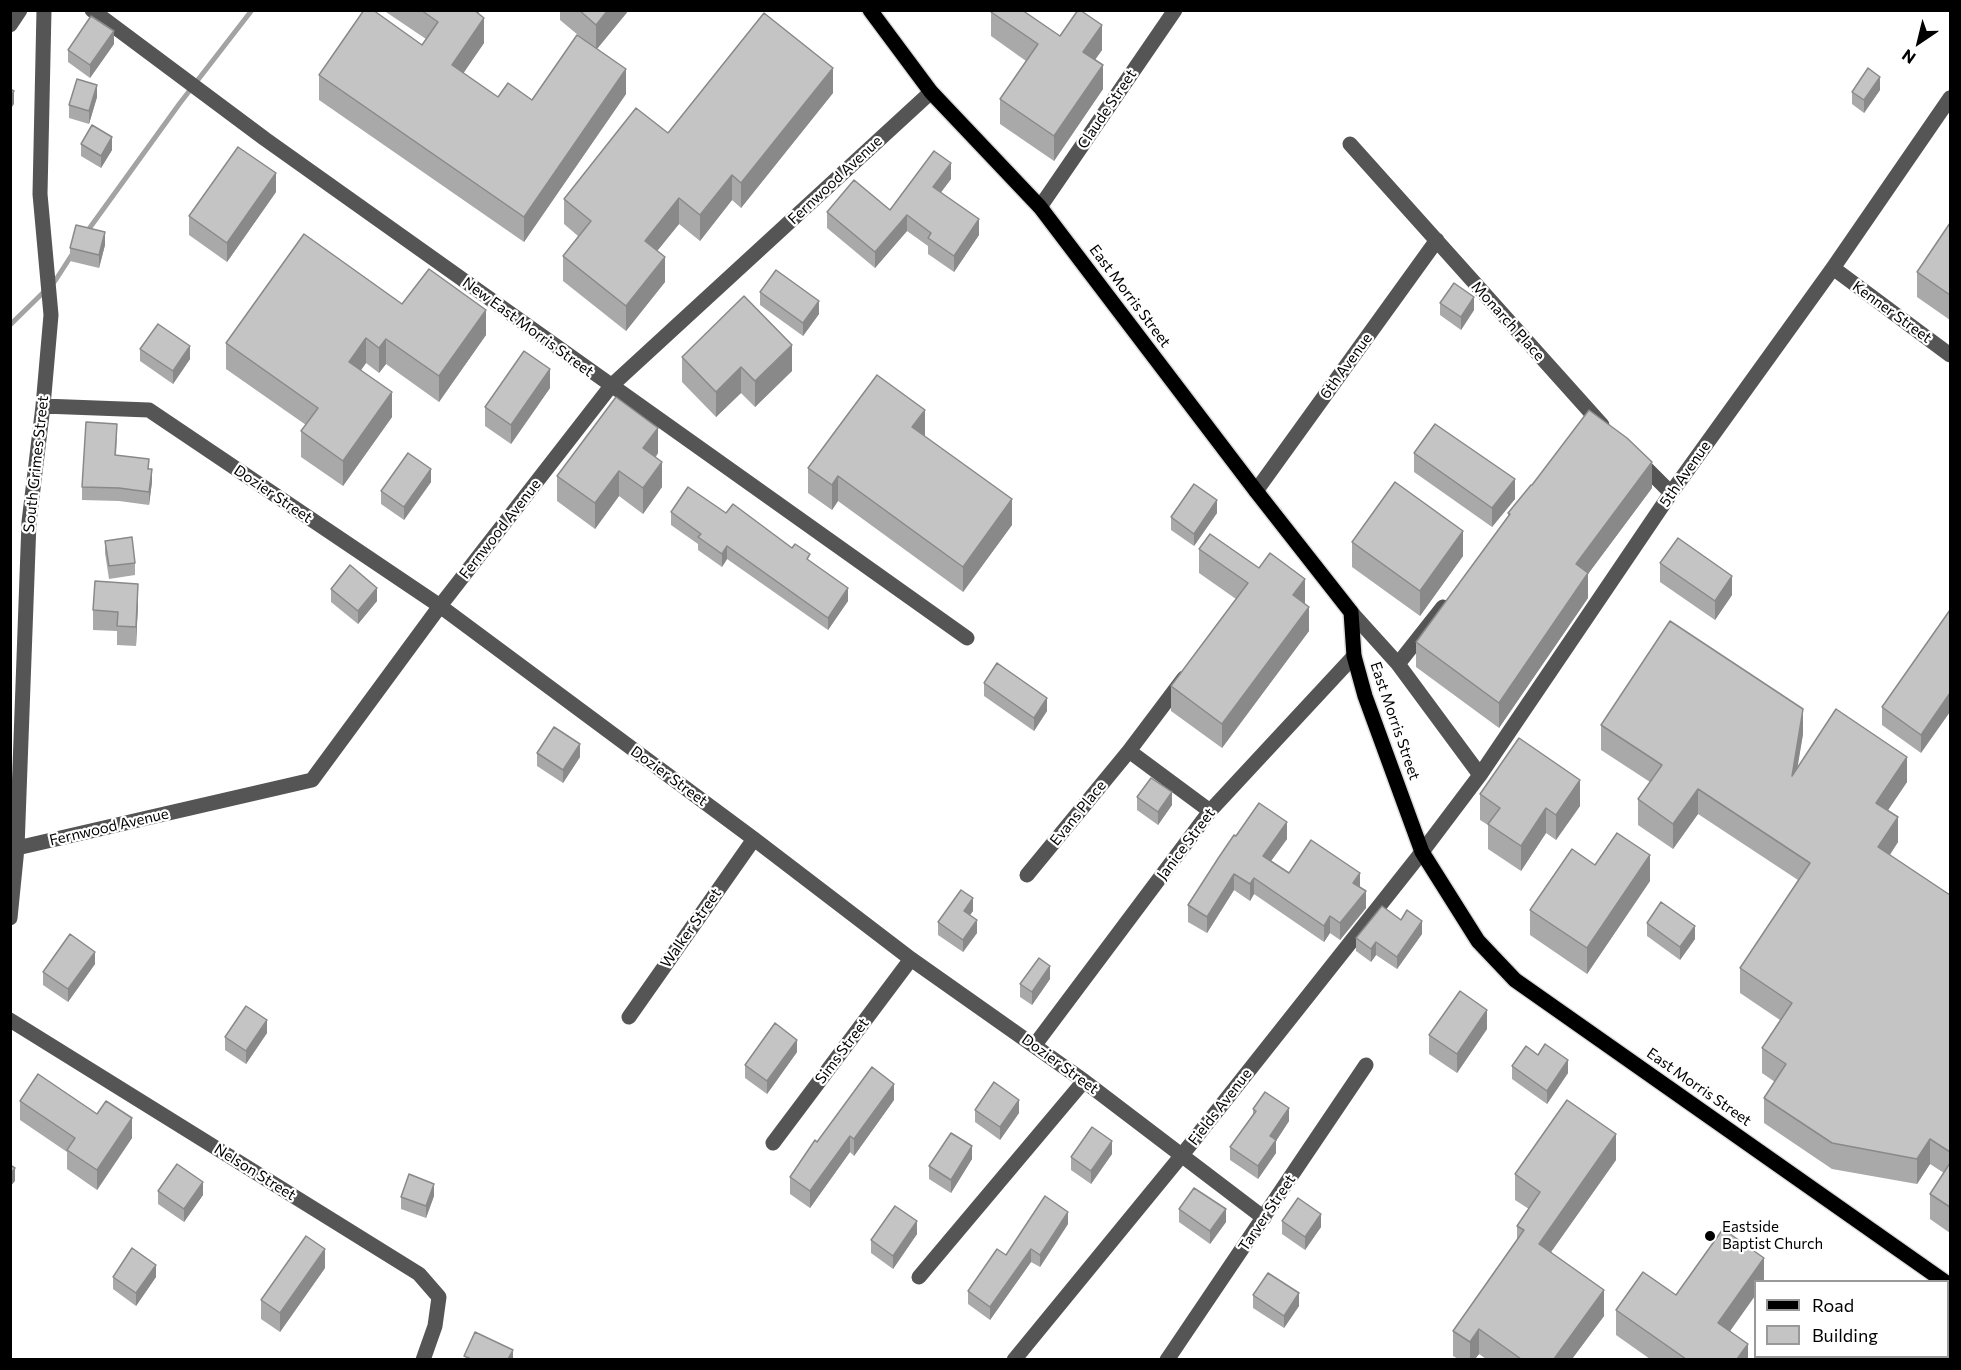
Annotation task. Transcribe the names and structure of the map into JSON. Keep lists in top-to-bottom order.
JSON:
{
  "streets": {
    "main road": ["East Morris Street"],
    "street": [
      "Claude Street",
      "Fernwood Avenue",
      "Kenner Street",
      "Monarch Place",
      "New East Morris Street",
      "6th Avenue",
      "South Grimes Street",
      "5th Avenue",
      "Dozier Street",
      "Evans Place",
      "Janice Street",
      "Walker Street",
      "Sims Street",
      "Fields Avenue",
      "Nelson Street",
      "Tarver Street"
    ]
  },
  "crossings": [
    ["Claude Street", "East Morris Street"],
    ["Fernwood Avenue", "East Morris Street"],
    ["Fernwood Avenue", "New East Morris Street"],
    ["Fernwood Avenue", "South Grimes Street"],
    ["Fernwood Avenue", "Dozier Street"],
    ["East Morris Street", "6th Avenue"],
    ["East Morris Street", "5th Avenue"],
    ["East Morris Street", "Janice Street"],
    ["East Morris Street", "Fields Avenue"],
    ["Kenner Street", "5th Avenue"],
    ["Monarch Place", "6th Avenue"],
    ["South Grimes Street", "Dozier Street"],
    ["5th Avenue", "Fields Avenue"],
    ["Dozier Street", "Janice Street"],
    ["Dozier Street", "Walker Street"],
    ["Dozier Street", "Sims Street"],
    ["Dozier Street", "Fields Avenue"],
    ["Dozier Street", "Tarver Street"]
  ],
  "places": ["Eastside Baptist Church"],
  "legend": ["Road", "Building"],
  "north": "bottom left"
}
